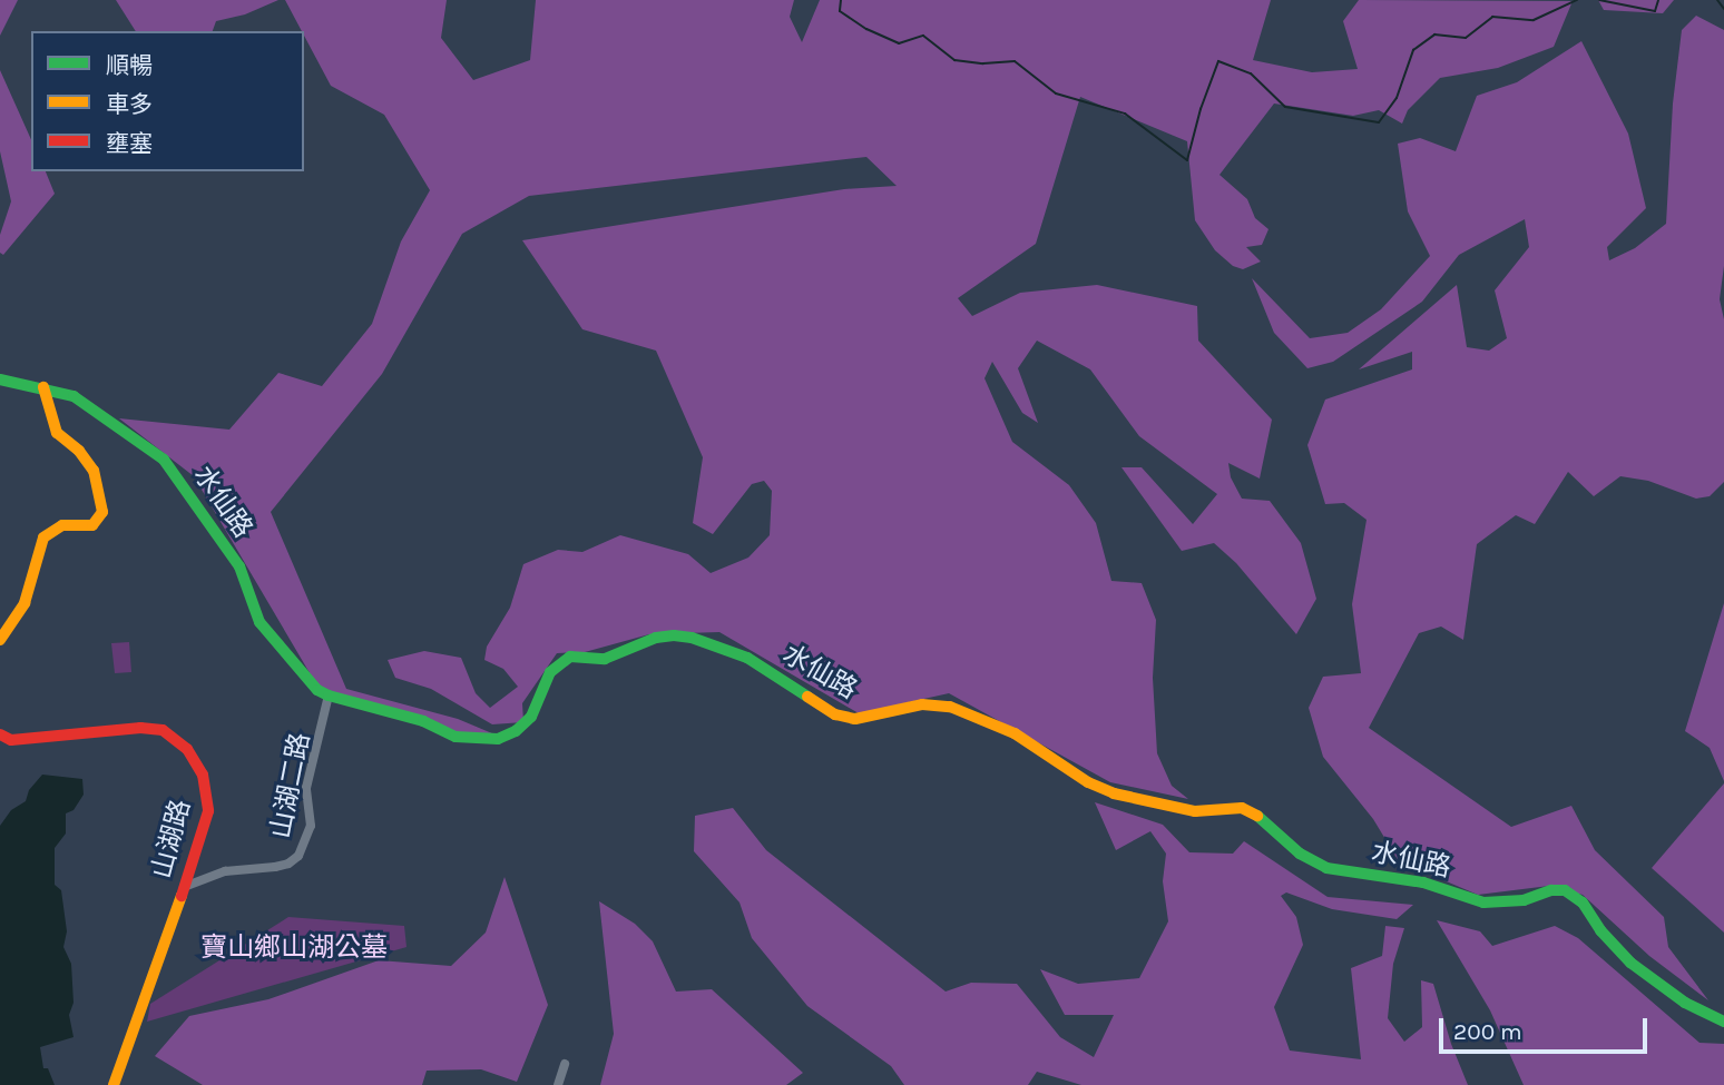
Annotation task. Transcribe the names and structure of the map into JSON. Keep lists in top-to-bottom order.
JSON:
{
  "streets": {
    "street": ["水仙路", "山湖二路", "山湖路"]
  },
  "crossings": [
    ["水仙路", "山湖二路"],
    ["山湖二路", "山湖路"]
  ],
  "parks": ["寶山鄉山湖公墓"],
  "legend": ["順暢", "車多", "壅塞"],
  "scale_bar": "200 m"
}
